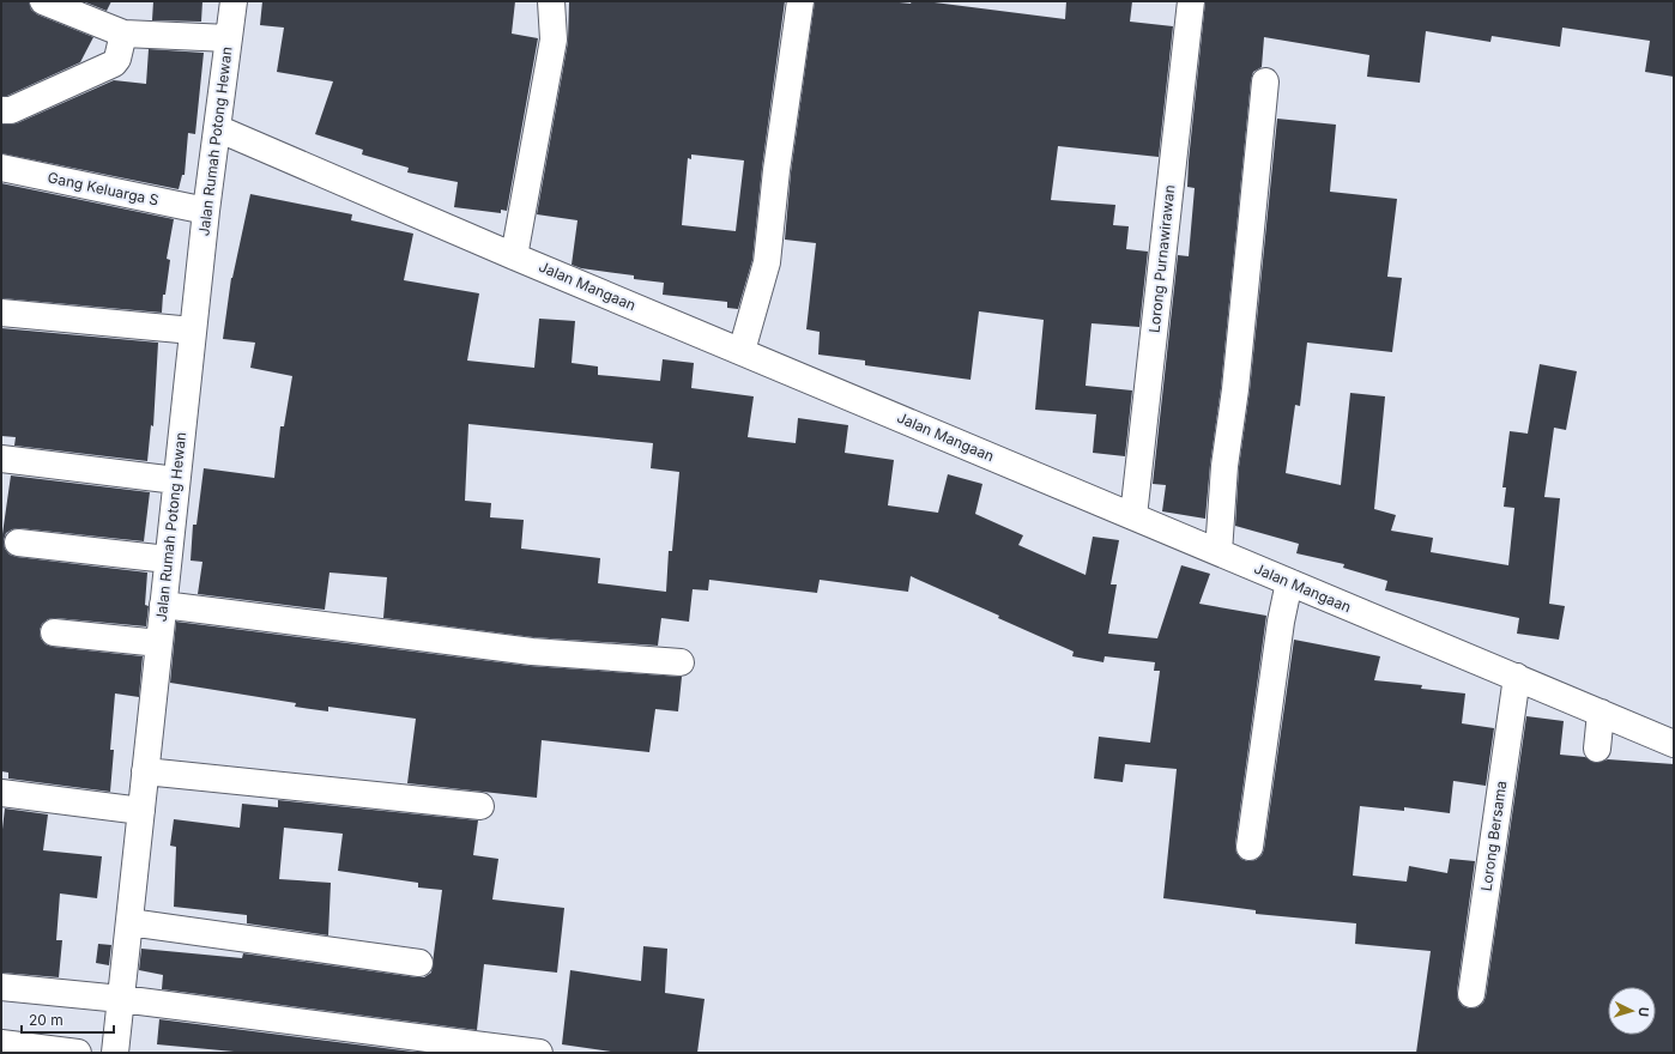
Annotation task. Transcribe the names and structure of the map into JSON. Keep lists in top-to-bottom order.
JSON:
{
  "streets": {
    "street": [
      "Jalan Rumah Potong Hewan",
      "Gang Keluarga S",
      "Lorong Purnawirawan",
      "Jalan Mangaan",
      "Lorong Bersama"
    ]
  },
  "crossings": [
    ["Jalan Rumah Potong Hewan", "Gang Keluarga S"],
    ["Jalan Rumah Potong Hewan", "Jalan Mangaan"],
    ["Lorong Purnawirawan", "Jalan Mangaan"],
    ["Jalan Mangaan", "Lorong Bersama"]
  ],
  "scale_bar": "20 m",
  "north": "right"
}
